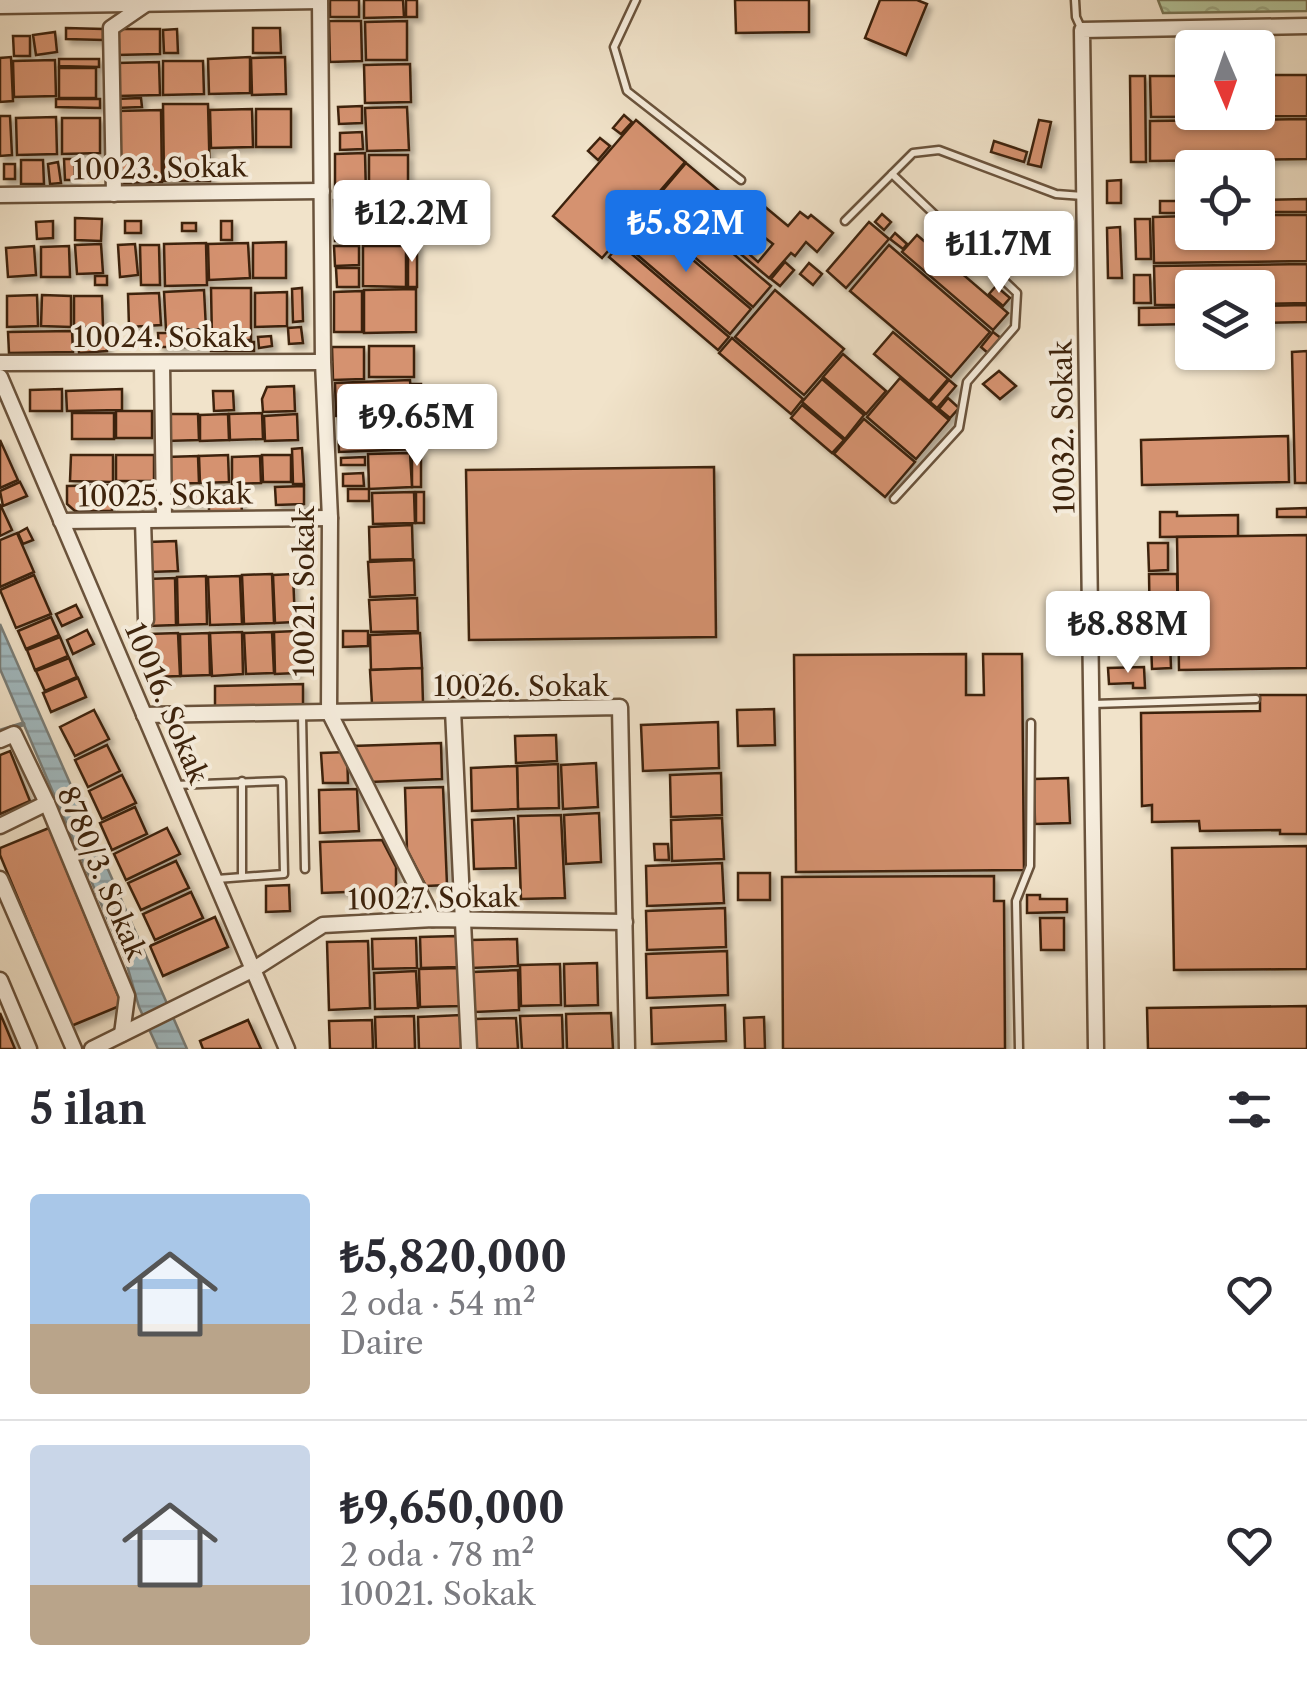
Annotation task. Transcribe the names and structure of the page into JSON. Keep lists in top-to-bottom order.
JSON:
{
  "streets": {
    "street": [
      "10023. Sokak",
      "10024. Sokak",
      "10032. Sokak",
      "10025. Sokak",
      "10021. Sokak",
      "10026. Sokak",
      "10016. Sokak",
      "8780/3. Sokak",
      "10027. Sokak"
    ]
  },
  "crossings": [
    ["10023. Sokak", "10021. Sokak"],
    ["10024. Sokak", "10021. Sokak"],
    ["10025. Sokak", "10021. Sokak"],
    ["10025. Sokak", "10016. Sokak"],
    ["10021. Sokak", "10026. Sokak"],
    ["10021. Sokak", "10027. Sokak"],
    ["10026. Sokak", "10016. Sokak"],
    ["10026. Sokak", "10027. Sokak"],
    ["10016. Sokak", "10027. Sokak"],
    ["8780/3. Sokak", "10027. Sokak"]
  ],
  "north": "bottom",
  "page": {
    "price": [
      "₺12.2M",
      "₺5.82M",
      "₺11.7M",
      "₺9.65M",
      "₺8.88M"
    ],
    "heading": "5 ilan",
    "list": [
      {
        "name": "₺5,820,000",
        "note": "2 oda · 54 m² · Daire"
      },
      {
        "name": "₺9,650,000",
        "note": "2 oda · 78 m² · 10021. Sokak"
      }
    ]
  }
}
